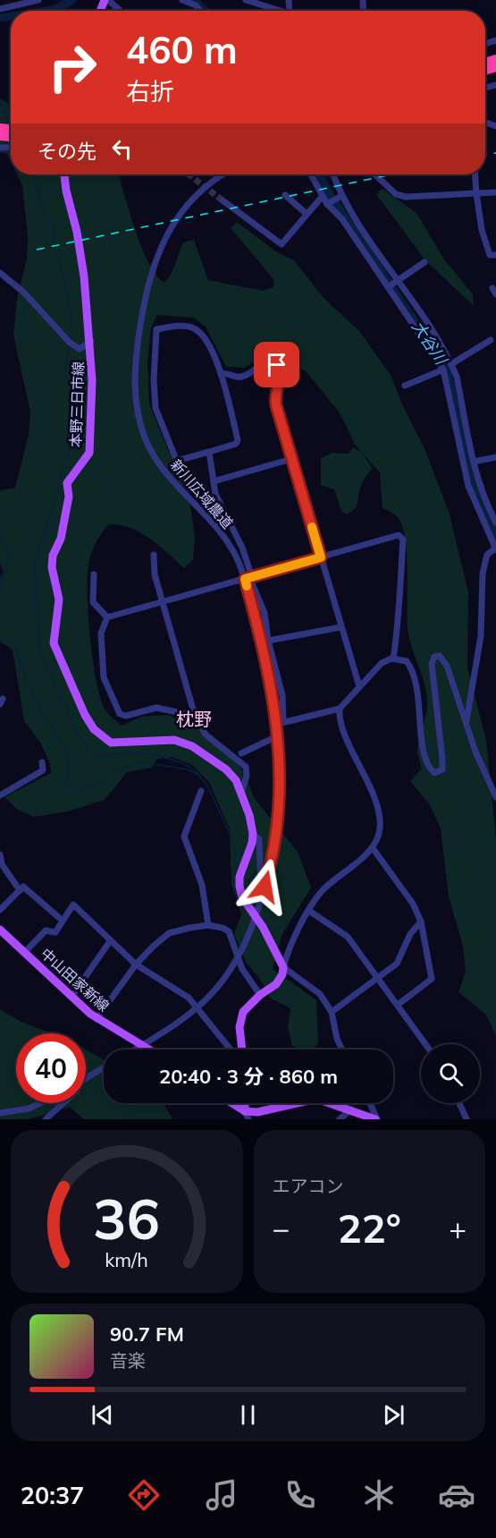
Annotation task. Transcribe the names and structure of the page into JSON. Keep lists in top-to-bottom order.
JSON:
{
  "streets": {
    "main road": ["本野三日市線", "中山田家新線"],
    "street": ["新川広域農道"]
  },
  "crossings": [
    ["新川広域農道", "中山田家新線"]
  ],
  "districts": ["枕野"],
  "water": ["大谷川"],
  "page": {
    "turn": ["460 m", "右折"],
    "then": "その先",
    "limit": "40",
    "trip": "20:40 · 3 分 · 860 m",
    "tile": "エアコン",
    "heat": ["−", "22°", "+"],
    "song": ["90.7 FM", "音楽"],
    "tabs": "20:37",
    "gauge": ["36", "km/h"]
  }
}
